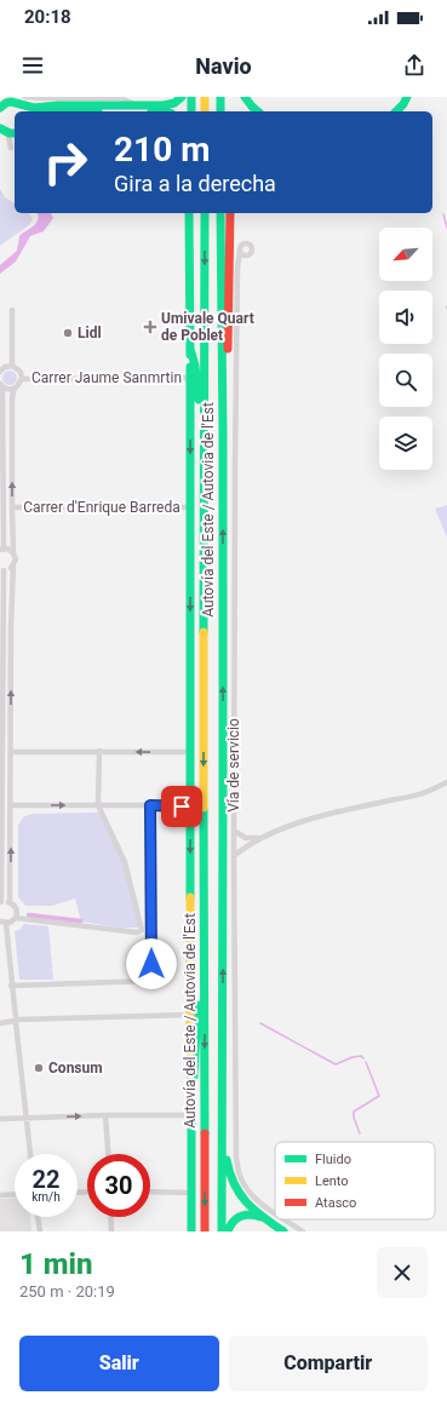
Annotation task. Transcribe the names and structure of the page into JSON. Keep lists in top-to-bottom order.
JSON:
{
  "streets": {
    "main road": ["Autovía del Este / Autovia de l'Est"],
    "street": ["Carrer Jaume Sanmrtin", "Carrer d'Enrique Barreda", "Vía de servicio"]
  },
  "places": {
    "health": ["Umivale Quart de Poblet"],
    "other": ["Lidl", "Consum"]
  },
  "legend": ["Fluido", "Lento", "Atasco"],
  "north": "bottom left",
  "page": {
    "status": "20:18",
    "header": "Navio",
    "turn": ["210 m", "Gira a la derecha"],
    "speed": "22 km/h",
    "limit": "30",
    "heading": ["1 min", "250 m · 20:19"],
    "buttons": ["Salir", "Compartir"]
  }
}
